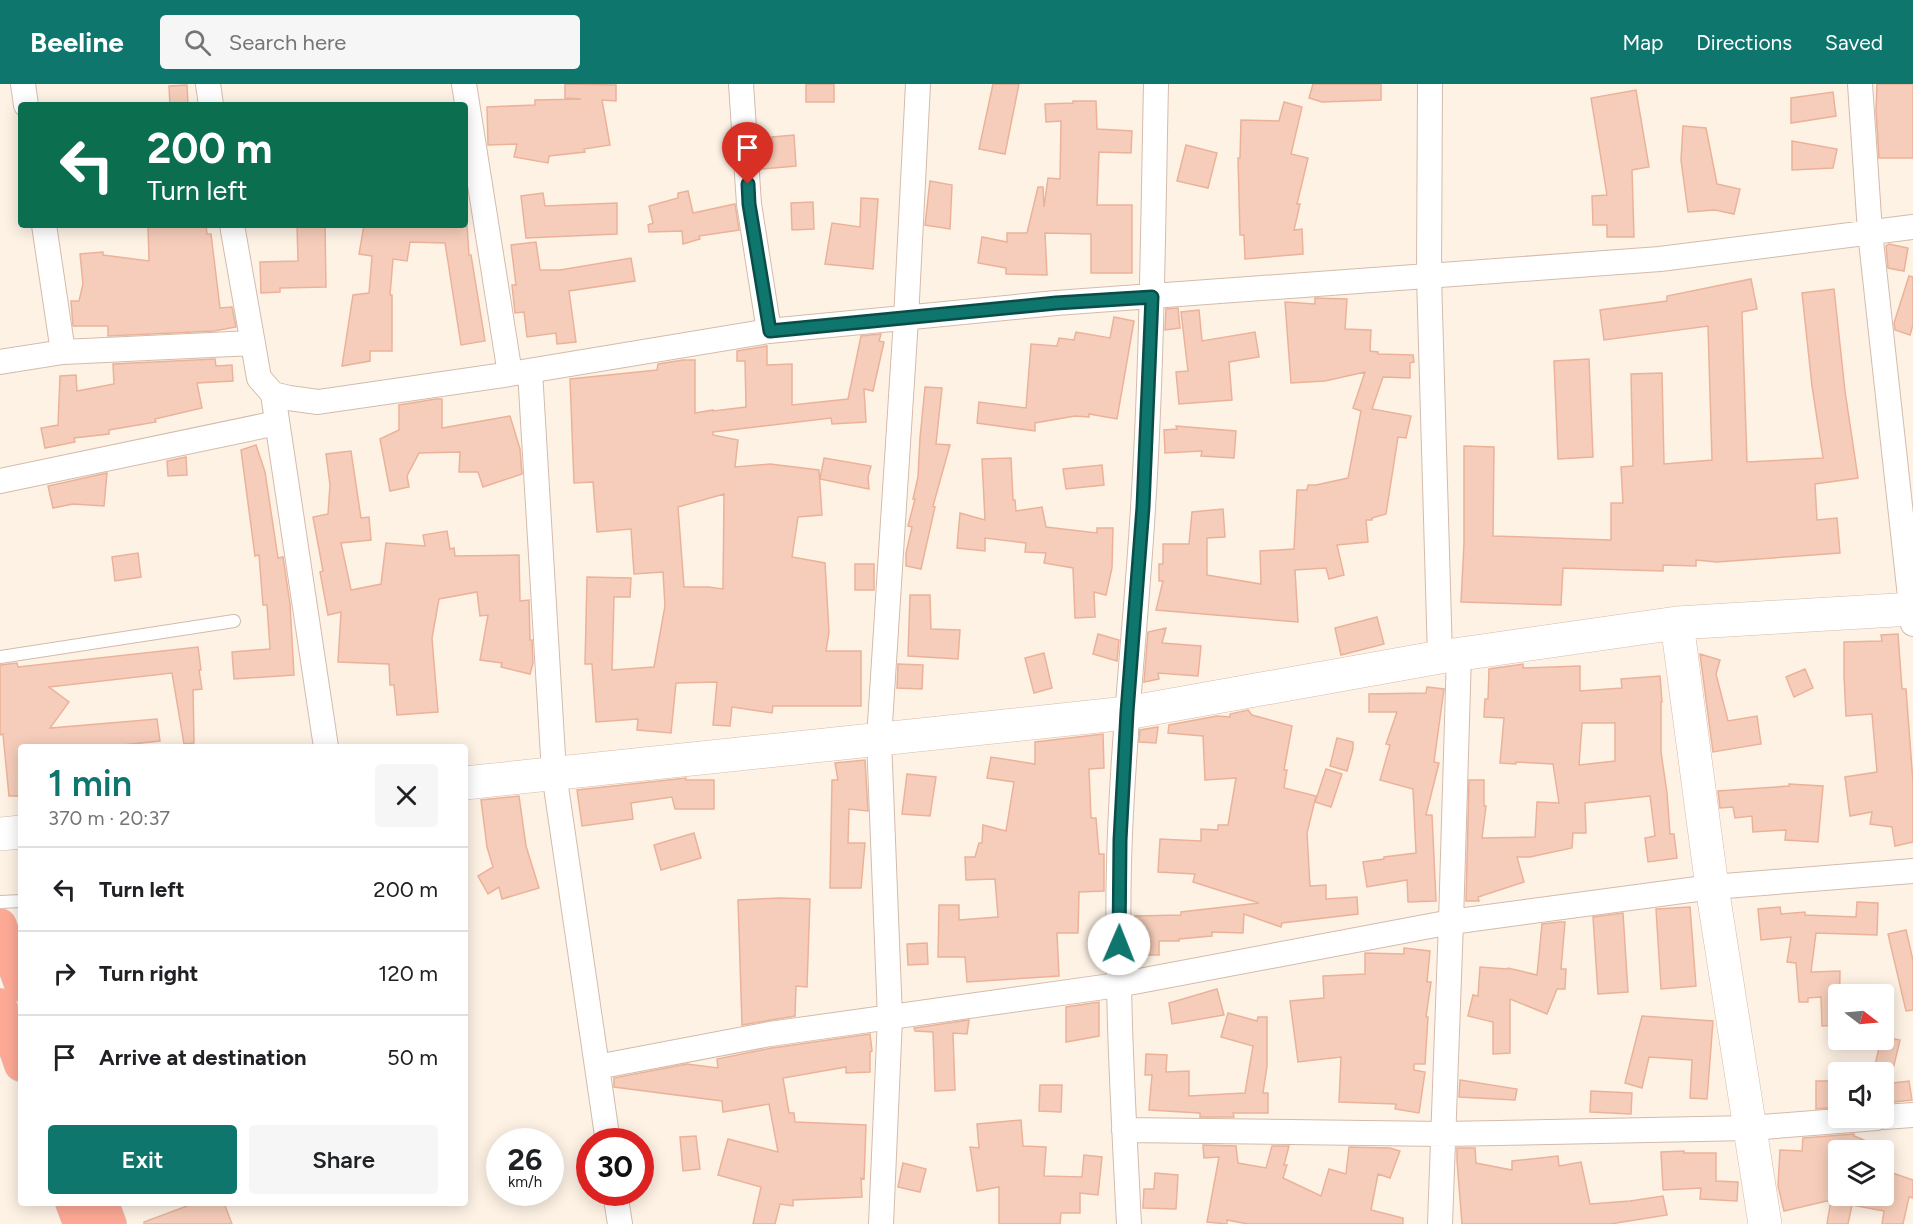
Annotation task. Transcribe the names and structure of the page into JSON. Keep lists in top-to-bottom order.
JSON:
{
  "north": "right",
  "page": {
    "header": "Beeline",
    "search": "Search here",
    "nav": ["Map", "Directions", "Saved"],
    "turn": ["200 m", "Turn left"],
    "heading": ["1 min", "370 m · 20:37"],
    "list": [
      {
        "name": "Turn left",
        "value": "200 m"
      },
      {
        "name": "Turn right",
        "value": "120 m"
      },
      {
        "name": "Arrive at destination",
        "value": "50 m"
      }
    ],
    "buttons": ["Exit", "Share"],
    "speed": "26 km/h",
    "limit": "30"
  }
}
